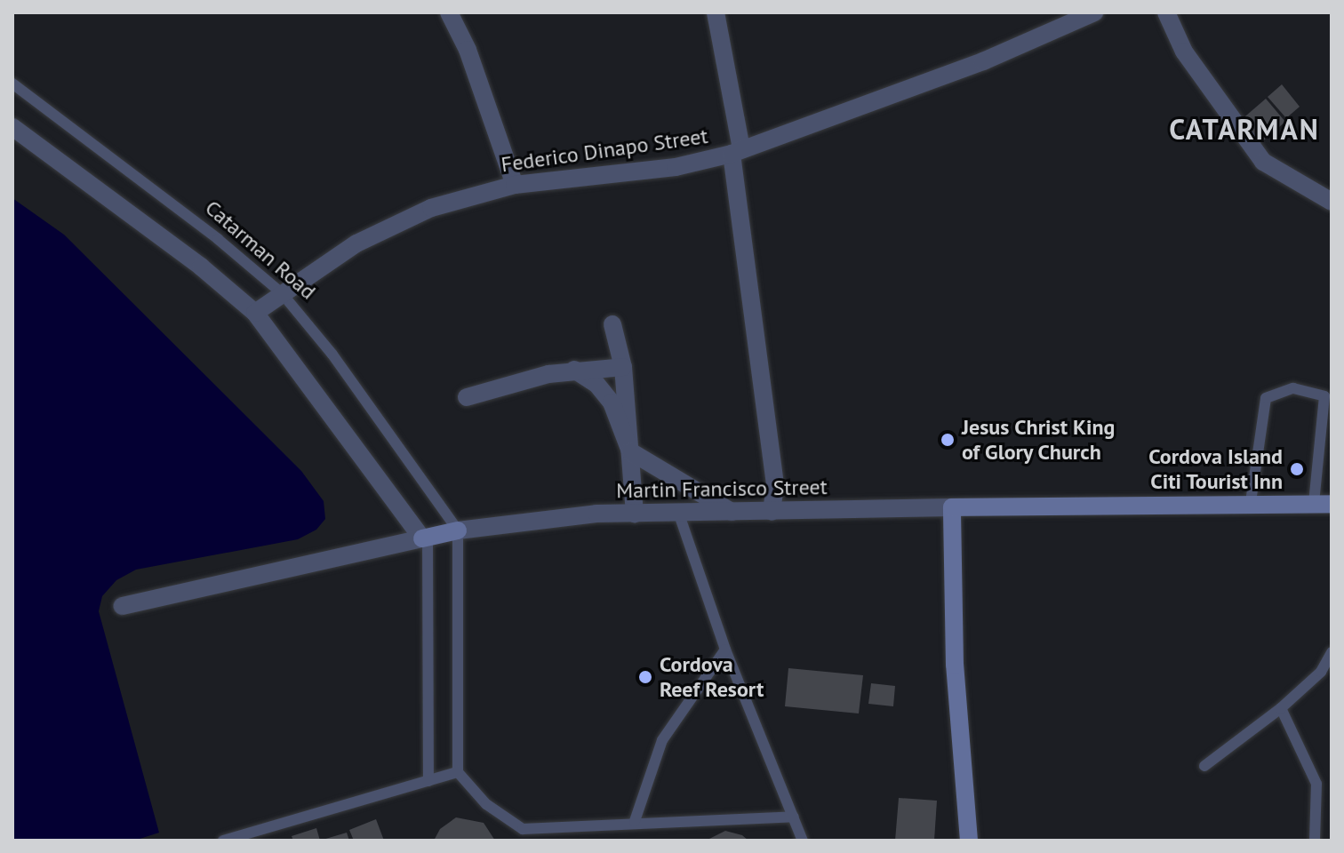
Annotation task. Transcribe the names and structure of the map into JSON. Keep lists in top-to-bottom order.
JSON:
{
  "streets": {
    "street": ["Federico Dinapo Street", "Martin Francisco Street"],
    "lane": ["Catarman Road"]
  },
  "crossings": [
    ["Federico Dinapo Street", "Catarman Road"],
    ["Catarman Road", "Martin Francisco Street"]
  ],
  "districts": ["CATARMAN"],
  "places": ["Jesus Christ King of Glory Church", "Cordova Island Citi Tourist Inn", "Cordova Reef Resort"]
}
